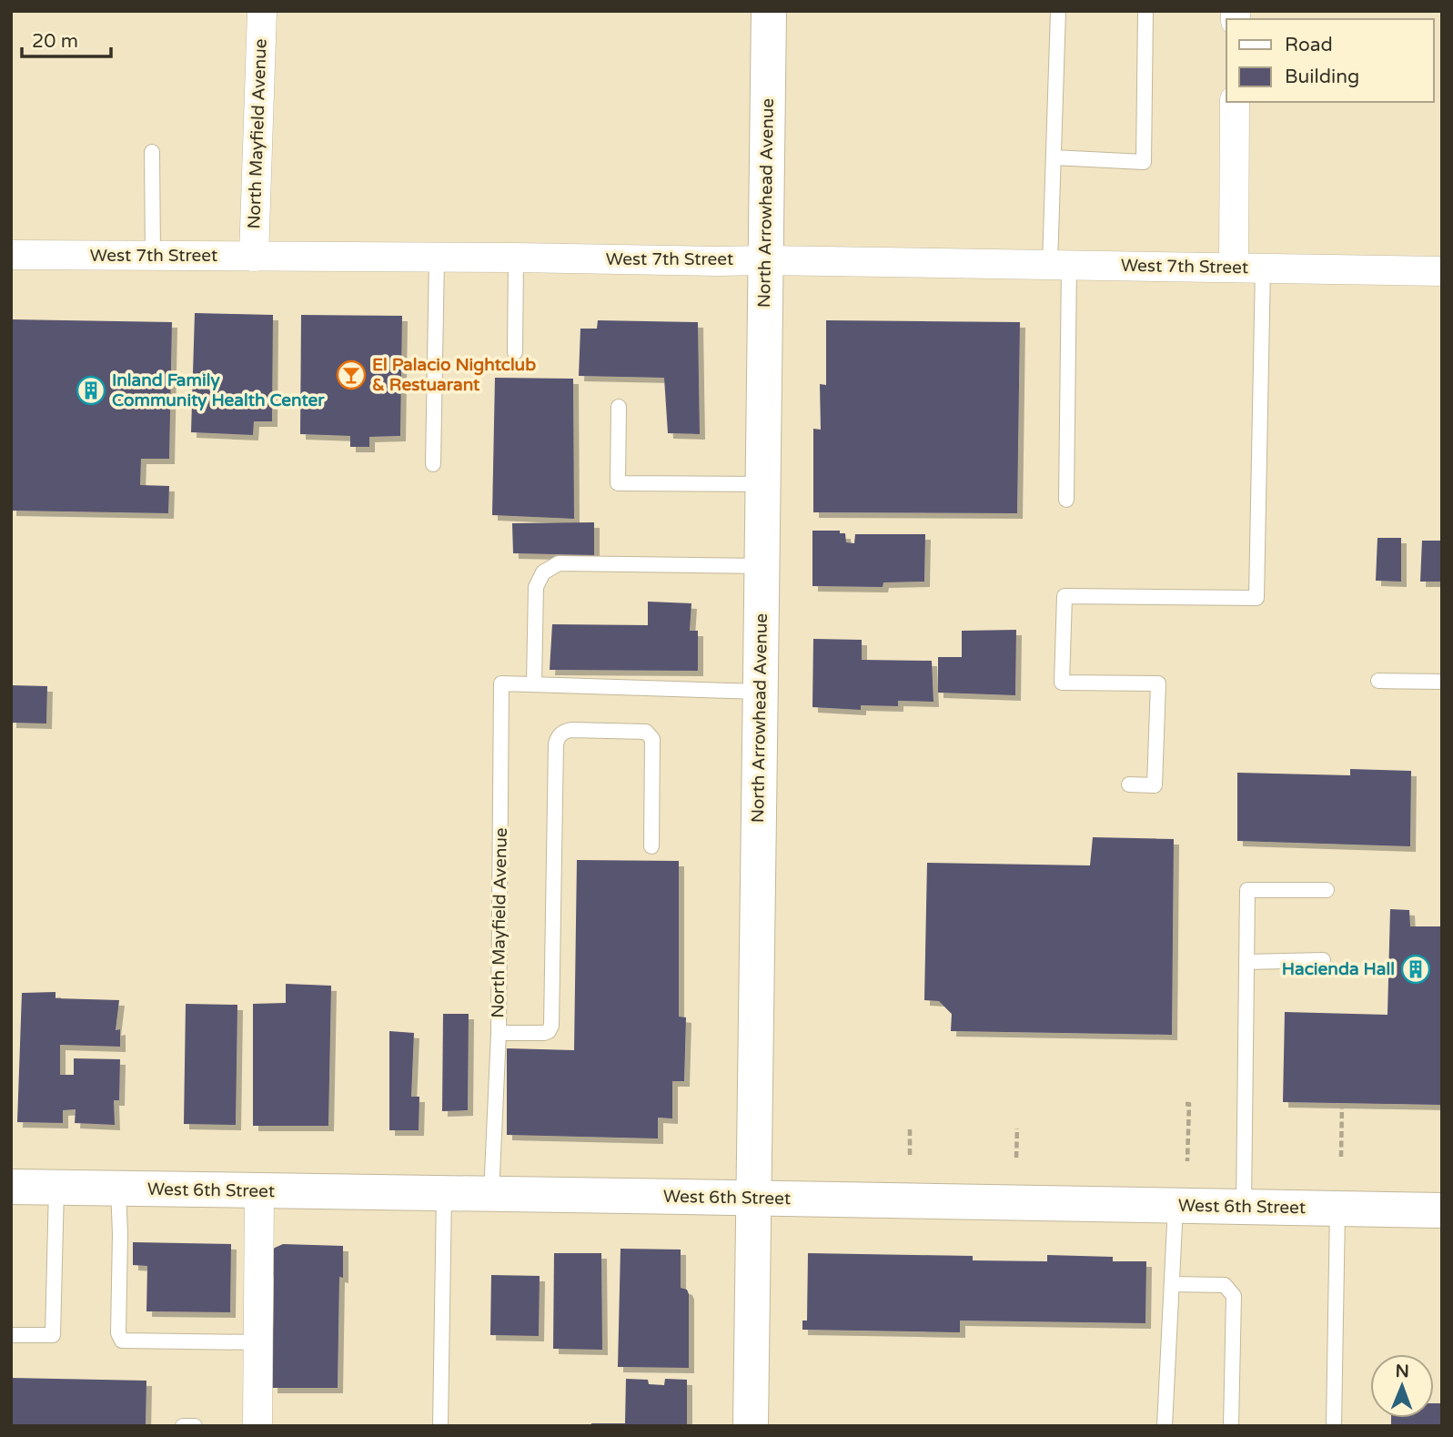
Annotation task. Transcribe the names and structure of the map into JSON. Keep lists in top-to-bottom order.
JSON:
{
  "streets": {
    "street": [
      "North Mayfield Avenue",
      "North Arrowhead Avenue",
      "West 7th Street",
      "West 6th Street"
    ]
  },
  "crossings": [
    ["North Mayfield Avenue", "West 7th Street"],
    ["North Mayfield Avenue", "West 6th Street"],
    ["North Arrowhead Avenue", "West 7th Street"],
    ["North Arrowhead Avenue", "West 6th Street"]
  ],
  "places": {
    "bar": ["El Palacio Nightclub & Restuarant"],
    "building": ["Inland Family Community Health Center", "Hacienda Hall"]
  },
  "legend": ["Road", "Building"],
  "scale_bar": "20 m",
  "north": "top"
}
